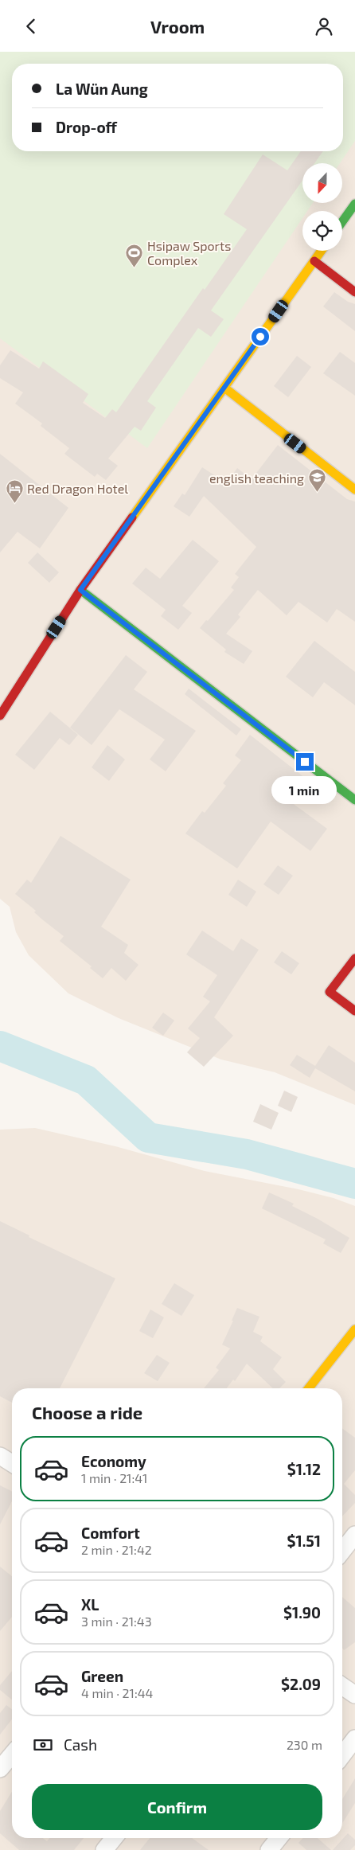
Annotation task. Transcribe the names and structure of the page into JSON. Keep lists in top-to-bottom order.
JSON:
{
  "places": {
    "sports": ["Hsipaw Sports Complex"],
    "school or university": ["english teaching"],
    "hotel": ["Red Dragon Hotel"]
  },
  "north": "bottom",
  "page": {
    "header": "Vroom",
    "banner": ["La Wün Aung", "Drop-off"],
    "bubble": "1 min",
    "heading": "Choose a ride",
    "list": [
      {
        "name": "Economy",
        "note": "1 min · 21:41",
        "value": "$1.12"
      },
      {
        "name": "Comfort",
        "note": "2 min · 21:42",
        "value": "$1.51"
      },
      {
        "name": "XL",
        "note": "3 min · 21:43",
        "value": "$1.90"
      },
      {
        "name": "Green",
        "note": "4 min · 21:44",
        "value": "$2.09"
      }
    ],
    "pay": ["Cash", "230 m"],
    "buttons": "Confirm"
  }
}
